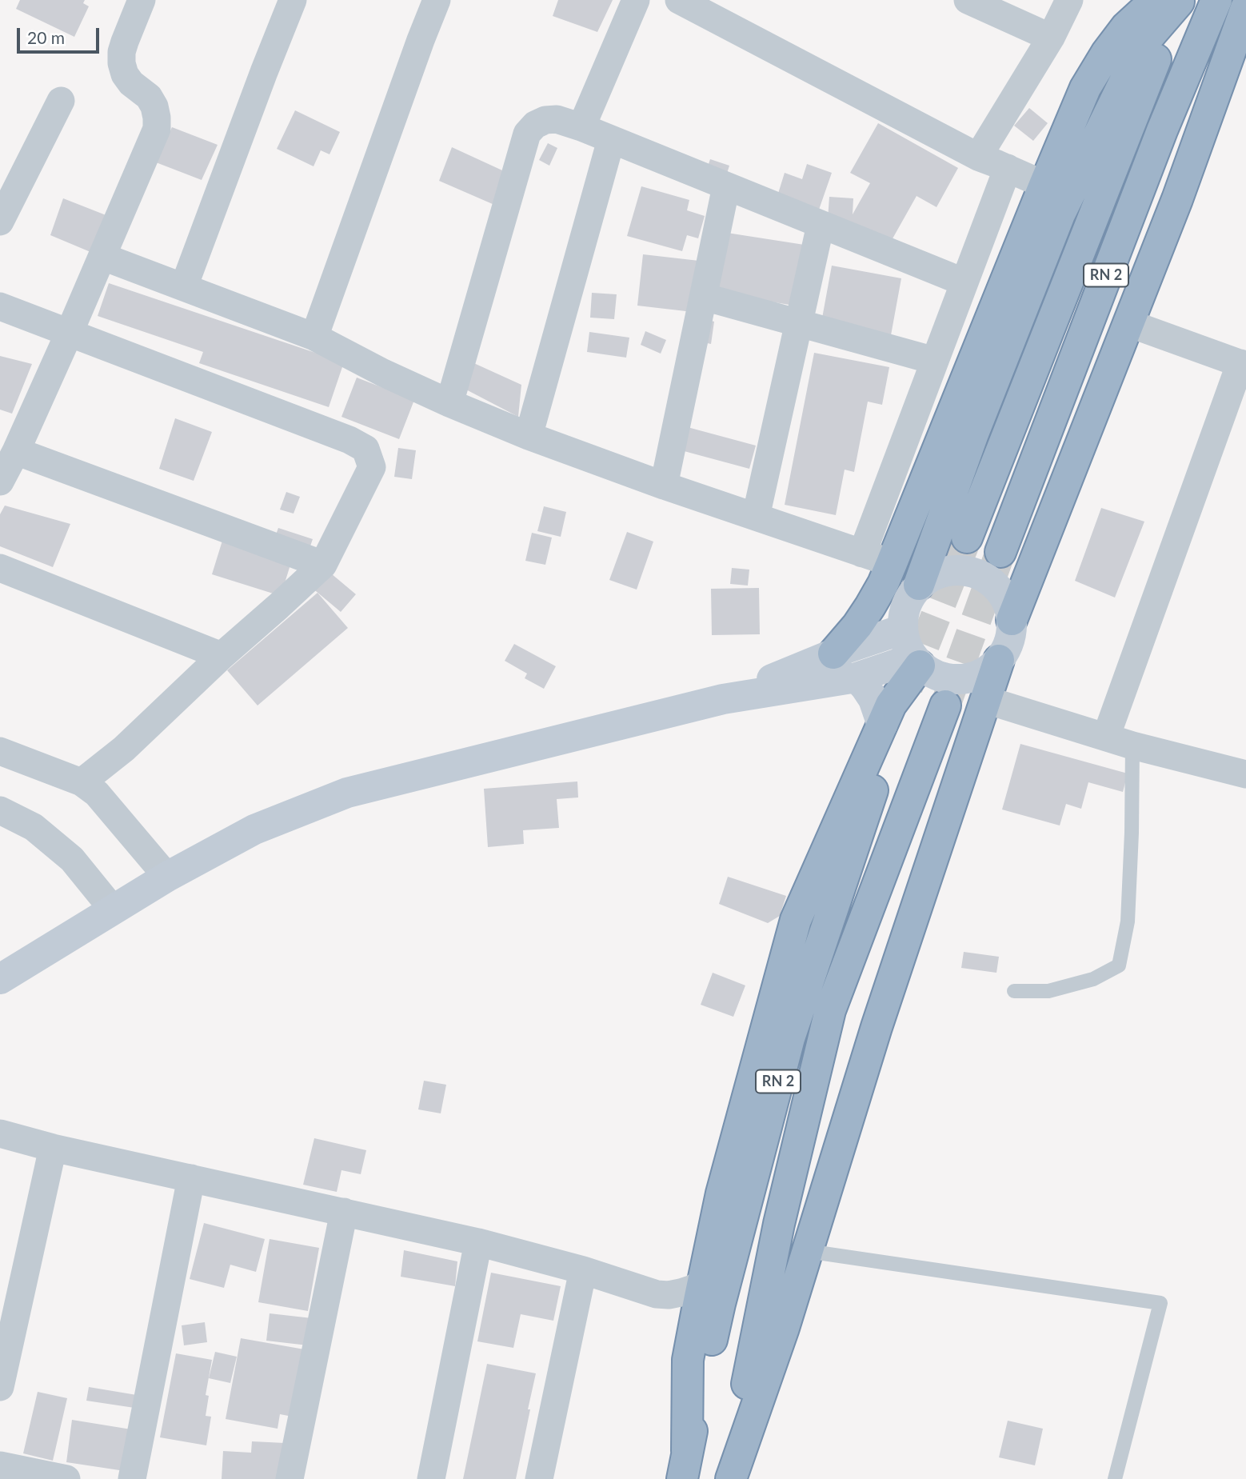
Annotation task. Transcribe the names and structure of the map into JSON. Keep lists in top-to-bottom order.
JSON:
{
  "streets": {
    "highway": ["RN 2"]
  },
  "scale_bar": "20 m"
}
